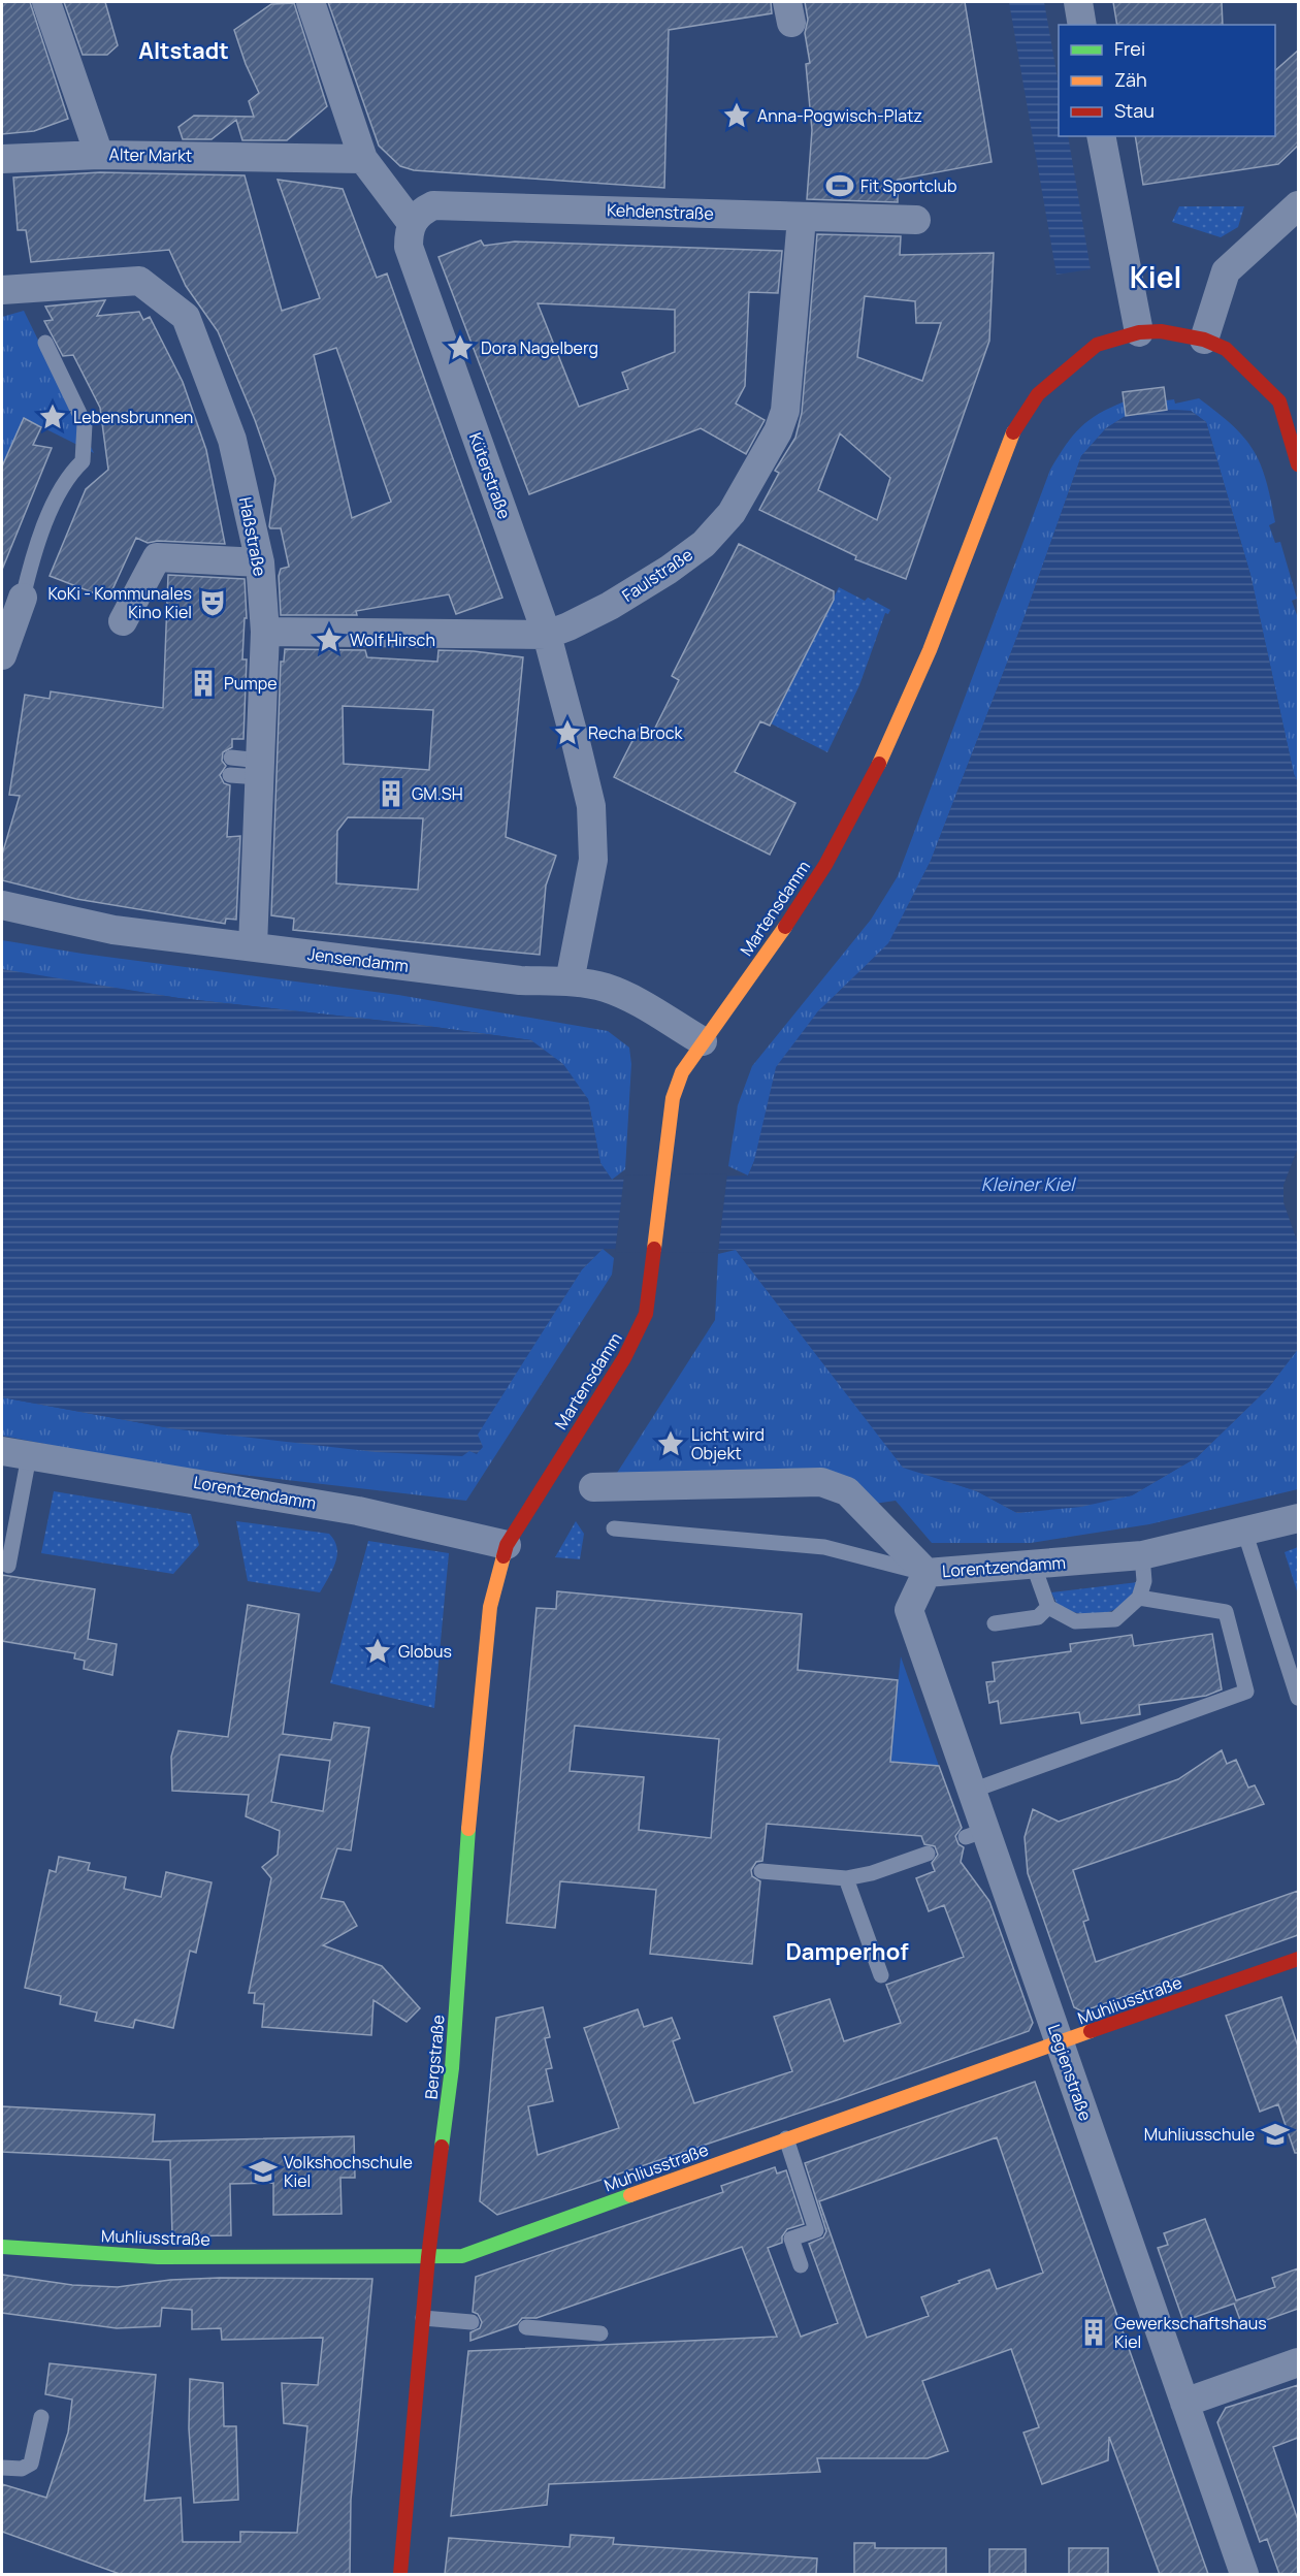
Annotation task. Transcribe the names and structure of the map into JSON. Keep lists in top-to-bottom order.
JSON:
{
  "streets": {
    "street": [
      "Alter Markt",
      "Kehdenstraße",
      "Küterstraße",
      "Haßstraße",
      "Faulstraße",
      "Martensdamm",
      "Jensendamm",
      "Lorentzendamm",
      "Muhliusstraße",
      "Bergstraße",
      "Legienstraße"
    ]
  },
  "crossings": [
    ["Kehdenstraße", "Küterstraße"],
    ["Kehdenstraße", "Faulstraße"],
    ["Küterstraße", "Faulstraße"],
    ["Küterstraße", "Jensendamm"],
    ["Haßstraße", "Faulstraße"],
    ["Haßstraße", "Jensendamm"],
    ["Martensdamm", "Jensendamm"],
    ["Martensdamm", "Lorentzendamm"],
    ["Martensdamm", "Bergstraße"],
    ["Lorentzendamm", "Bergstraße"],
    ["Lorentzendamm", "Legienstraße"],
    ["Muhliusstraße", "Bergstraße"],
    ["Muhliusstraße", "Legienstraße"]
  ],
  "districts": ["Altstadt", "Kiel", "Damperhof"],
  "water": ["Kleiner Kiel"],
  "places": {
    "place": [
      "Anna-Pogwisch-Platz",
      "Dora Nagelberg",
      "Lebensbrunnen",
      "Wolf Hirsch",
      "Recha Brock",
      "Licht wird Objekt",
      "Globus"
    ],
    "sports": ["Fit Sportclub"],
    "theatre": ["KoKi - Kommunales Kino Kiel"],
    "building": ["Pumpe", "GM.SH", "Gewerkschaftshaus Kiel"],
    "school or university": ["Muhliusschule", "Volkshochschule Kiel"]
  },
  "legend": ["Frei", "Zäh", "Stau"]
}
